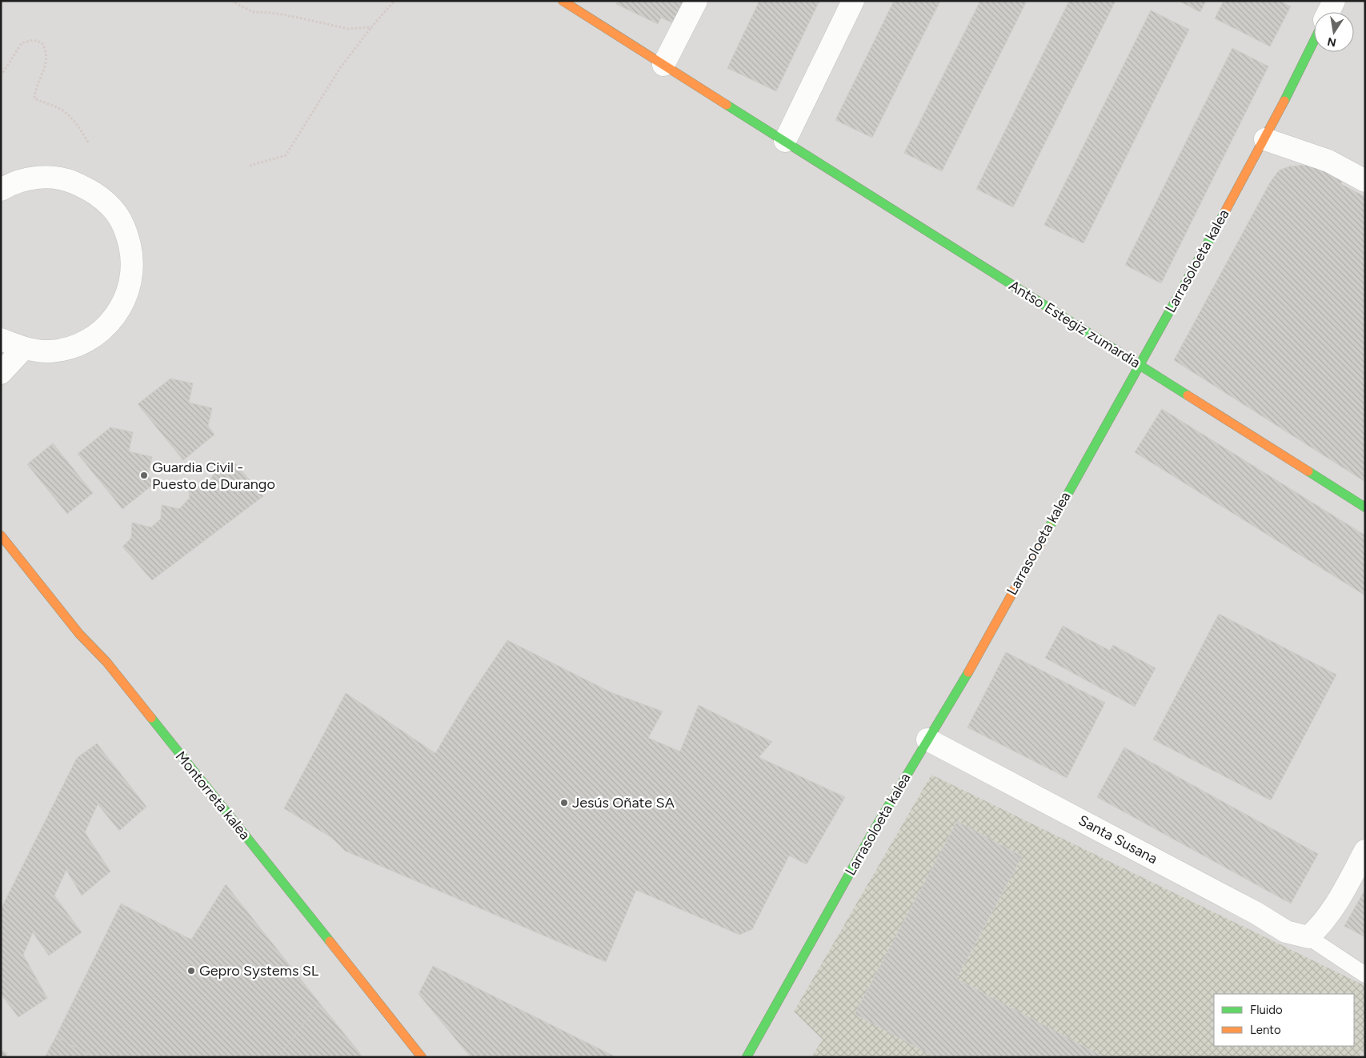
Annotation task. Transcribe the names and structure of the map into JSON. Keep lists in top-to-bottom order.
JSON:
{
  "streets": {
    "street": [
      "Larrasoloeta kalea",
      "Antso Estegiz zumardia",
      "Montorreta kalea",
      "Santa Susana"
    ]
  },
  "crossings": [
    ["Larrasoloeta kalea", "Antso Estegiz zumardia"],
    ["Larrasoloeta kalea", "Santa Susana"]
  ],
  "places": ["Guardia Civil - Puesto de Durango", "Jesús Oñate SA", "Gepro Systems SL"],
  "legend": ["Fluido", "Lento"],
  "north": "bottom"
}
